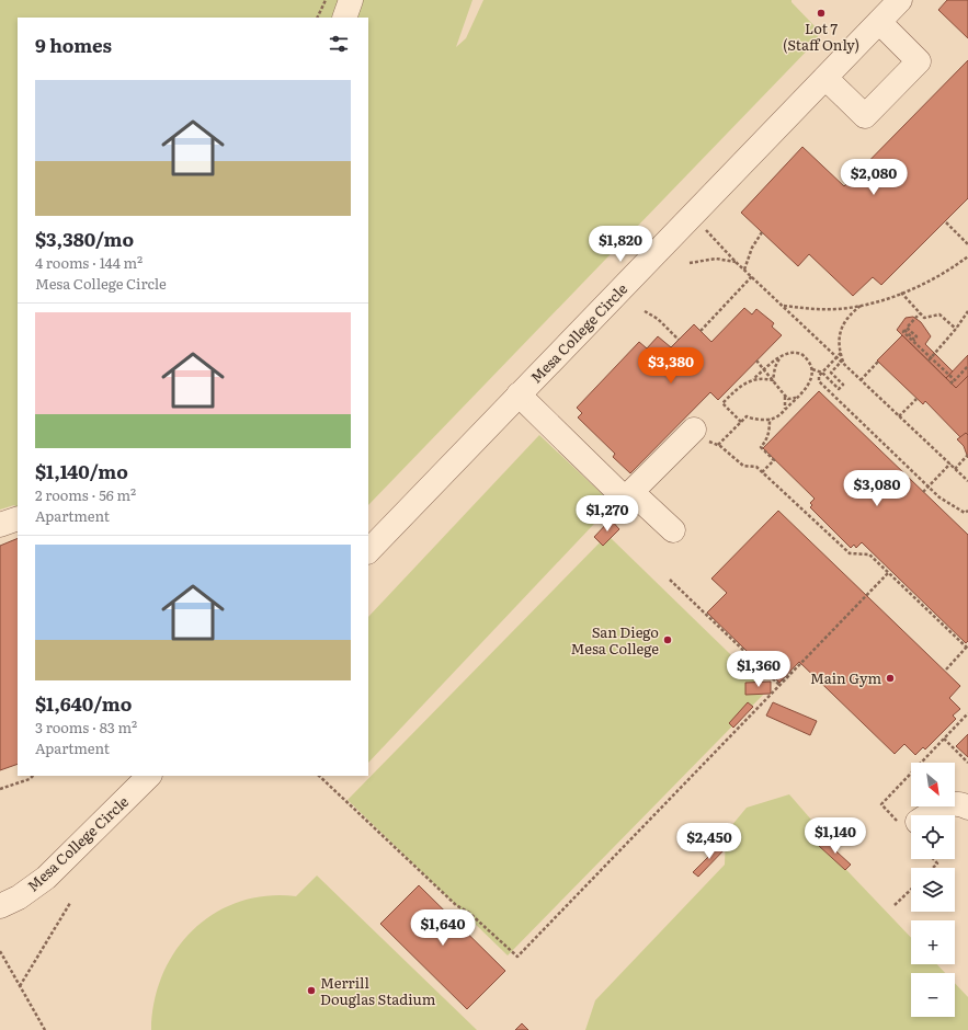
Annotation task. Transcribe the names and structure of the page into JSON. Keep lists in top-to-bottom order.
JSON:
{
  "streets": {
    "street": ["Mesa College Circle"]
  },
  "places": [
    "Lot 7 (Staff Only)",
    "San Diego Mesa College",
    "Main Gym",
    "Merrill Douglas Stadium"
  ],
  "north": "bottom right",
  "page": {
    "heading": "9 homes",
    "list": [
      {
        "name": "$3,380/mo",
        "note": "4 rooms · 144 m² · Mesa College Circle"
      },
      {
        "name": "$1,140/mo",
        "note": "2 rooms · 56 m² · Apartment"
      },
      {
        "name": "$1,640/mo",
        "note": "3 rooms · 83 m² · Apartment"
      }
    ],
    "price": [
      "$2,080",
      "$1,820",
      "$3,380",
      "$3,080",
      "$1,270",
      "$1,360",
      "$1,140",
      "$2,450",
      "$1,640"
    ],
    "map_buttons": ["+", "−"]
  }
}
